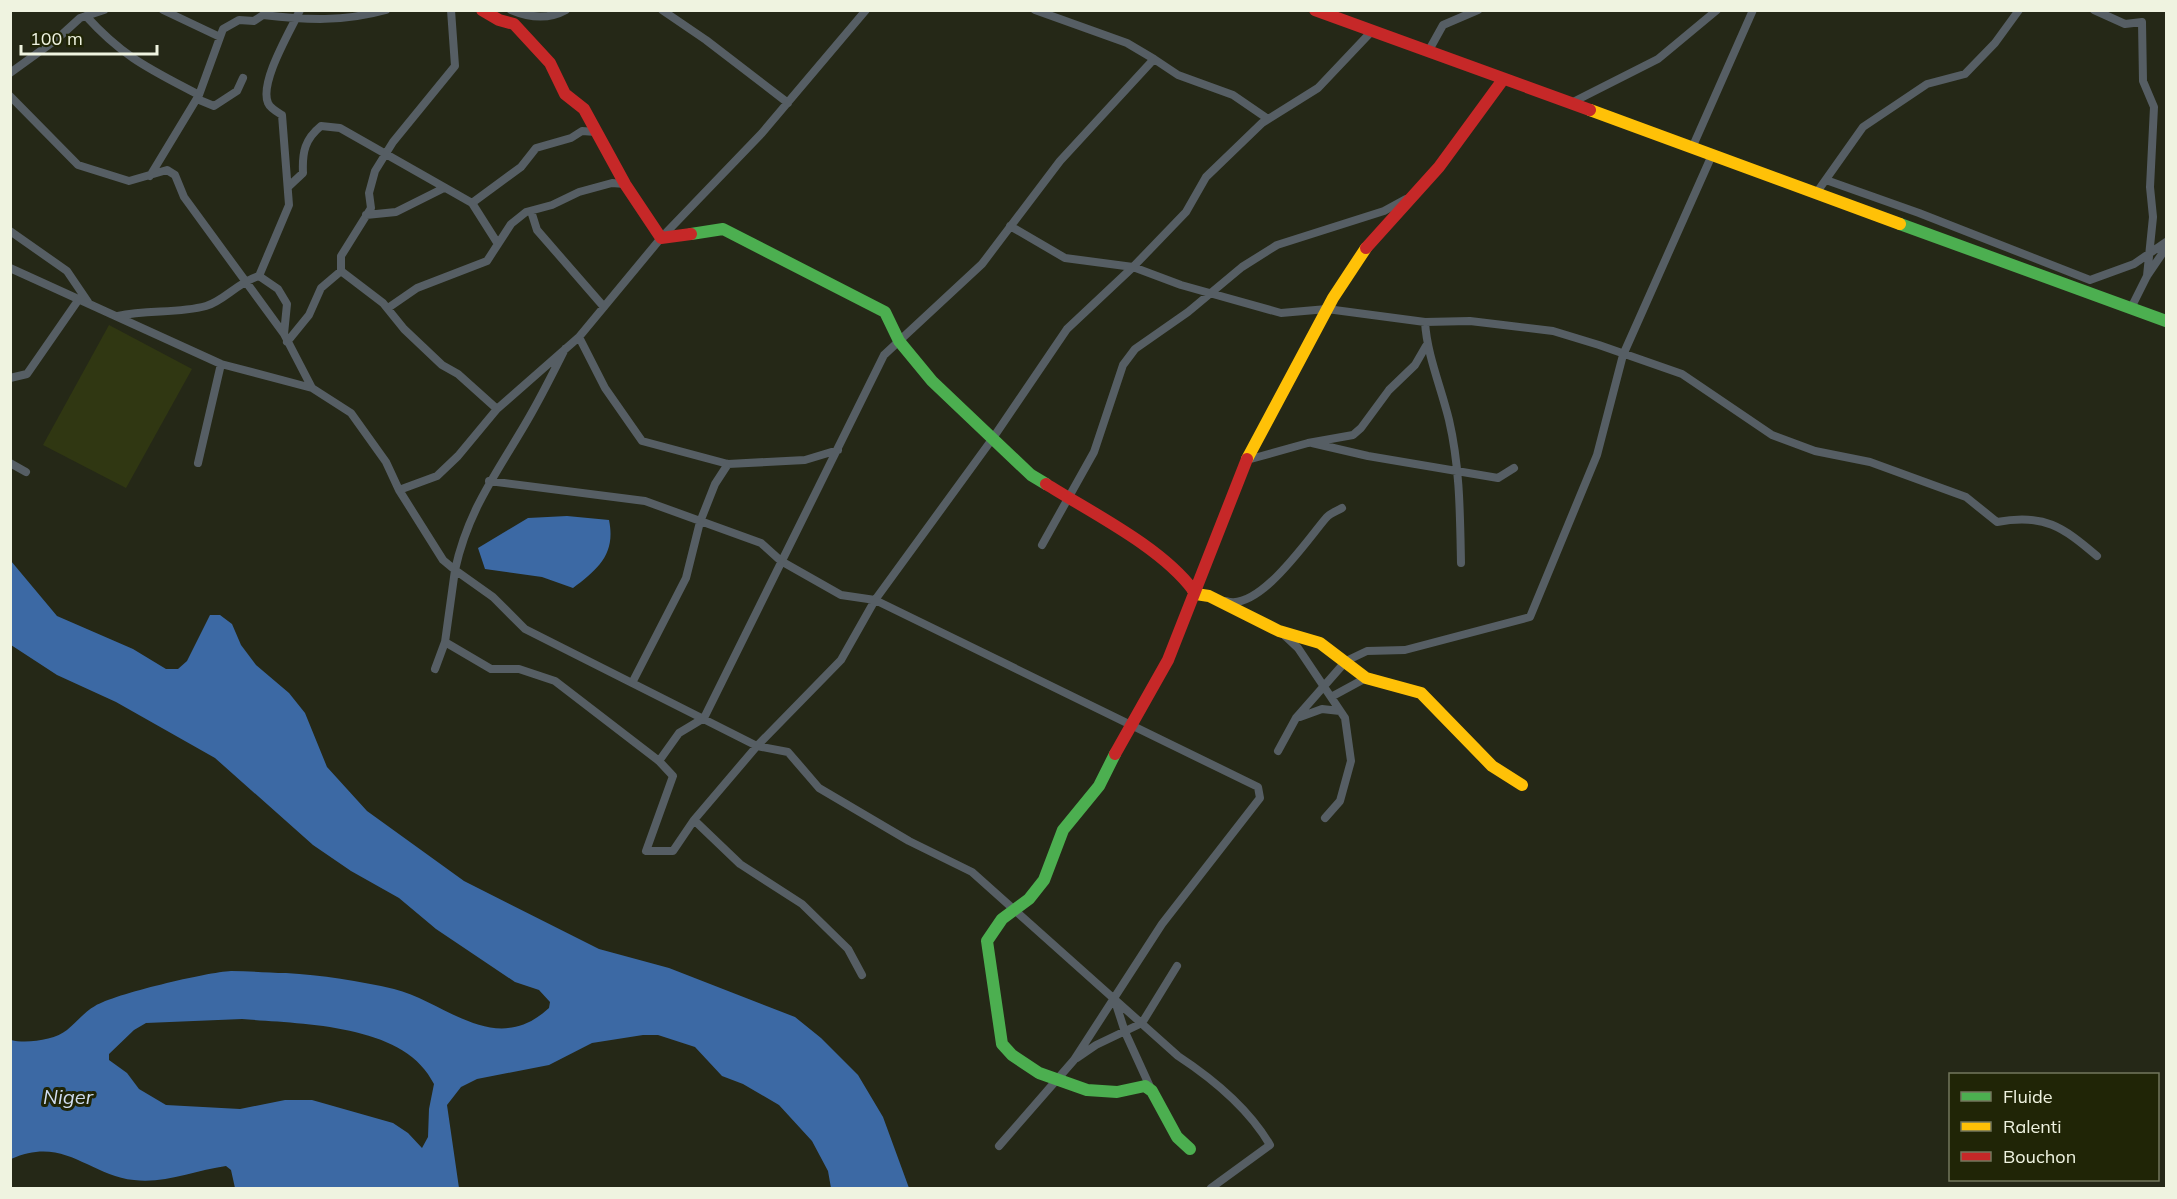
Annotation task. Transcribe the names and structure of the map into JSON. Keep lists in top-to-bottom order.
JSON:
{
  "water": ["Niger"],
  "legend": ["Fluide", "Ralenti", "Bouchon"],
  "scale_bar": "100 m"
}
